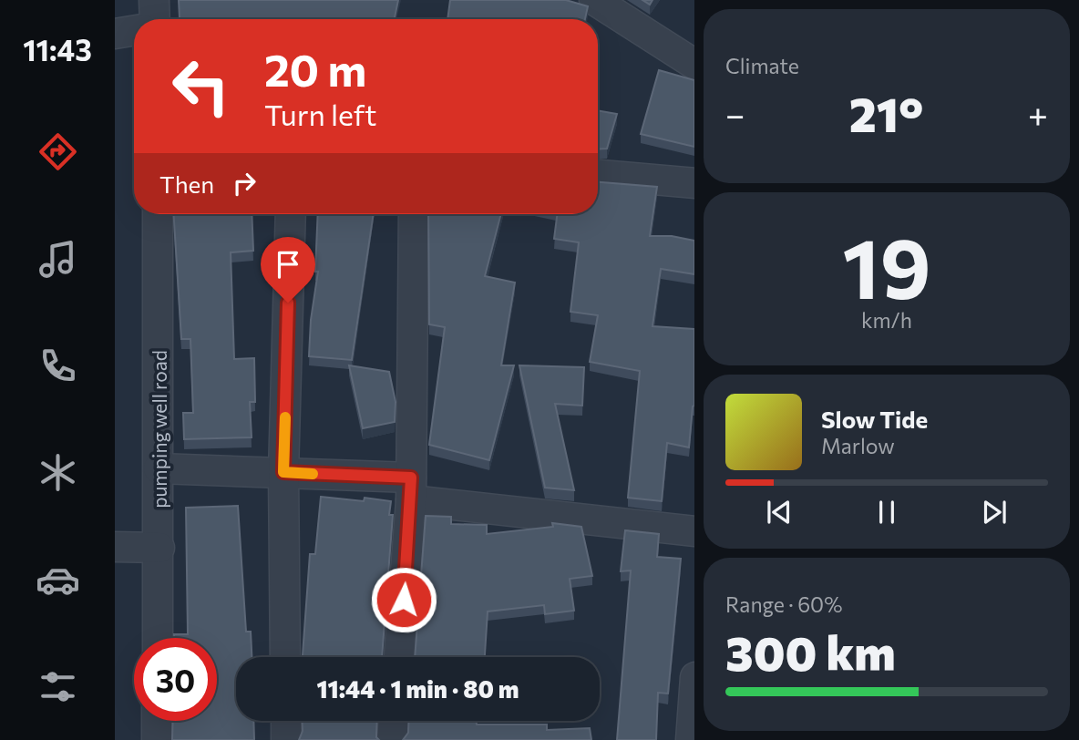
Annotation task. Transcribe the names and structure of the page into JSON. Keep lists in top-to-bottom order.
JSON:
{
  "streets": {
    "street": ["pumping well road"]
  },
  "page": {
    "tabs": "11:43",
    "tile": [
      "Climate",
      ["19", "km/h"],
      ["Range · 60%", "300 km"]
    ],
    "turn": ["20 m", "Turn left"],
    "heat": ["−", "21°", "+"],
    "then": "Then",
    "song": ["Slow Tide", "Marlow"],
    "limit": "30",
    "trip": "11:44 · 1 min · 80 m"
  }
}
